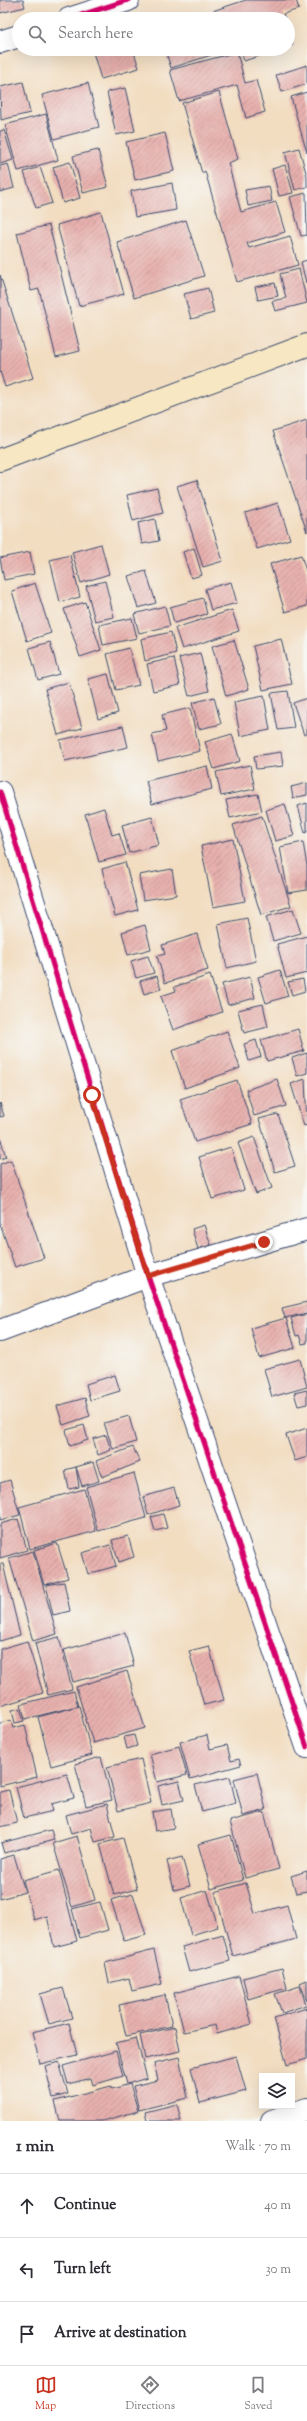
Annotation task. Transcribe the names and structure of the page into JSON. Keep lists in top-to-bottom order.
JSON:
{
  "page": {
    "search": "Search here",
    "heading": ["1 min", "Walk · 70 m"],
    "list": [
      ["Continue", "40 m"],
      ["Turn left", "30 m"],
      "Arrive at destination"
    ],
    "nav": ["Map", "Directions", "Saved"]
  }
}
